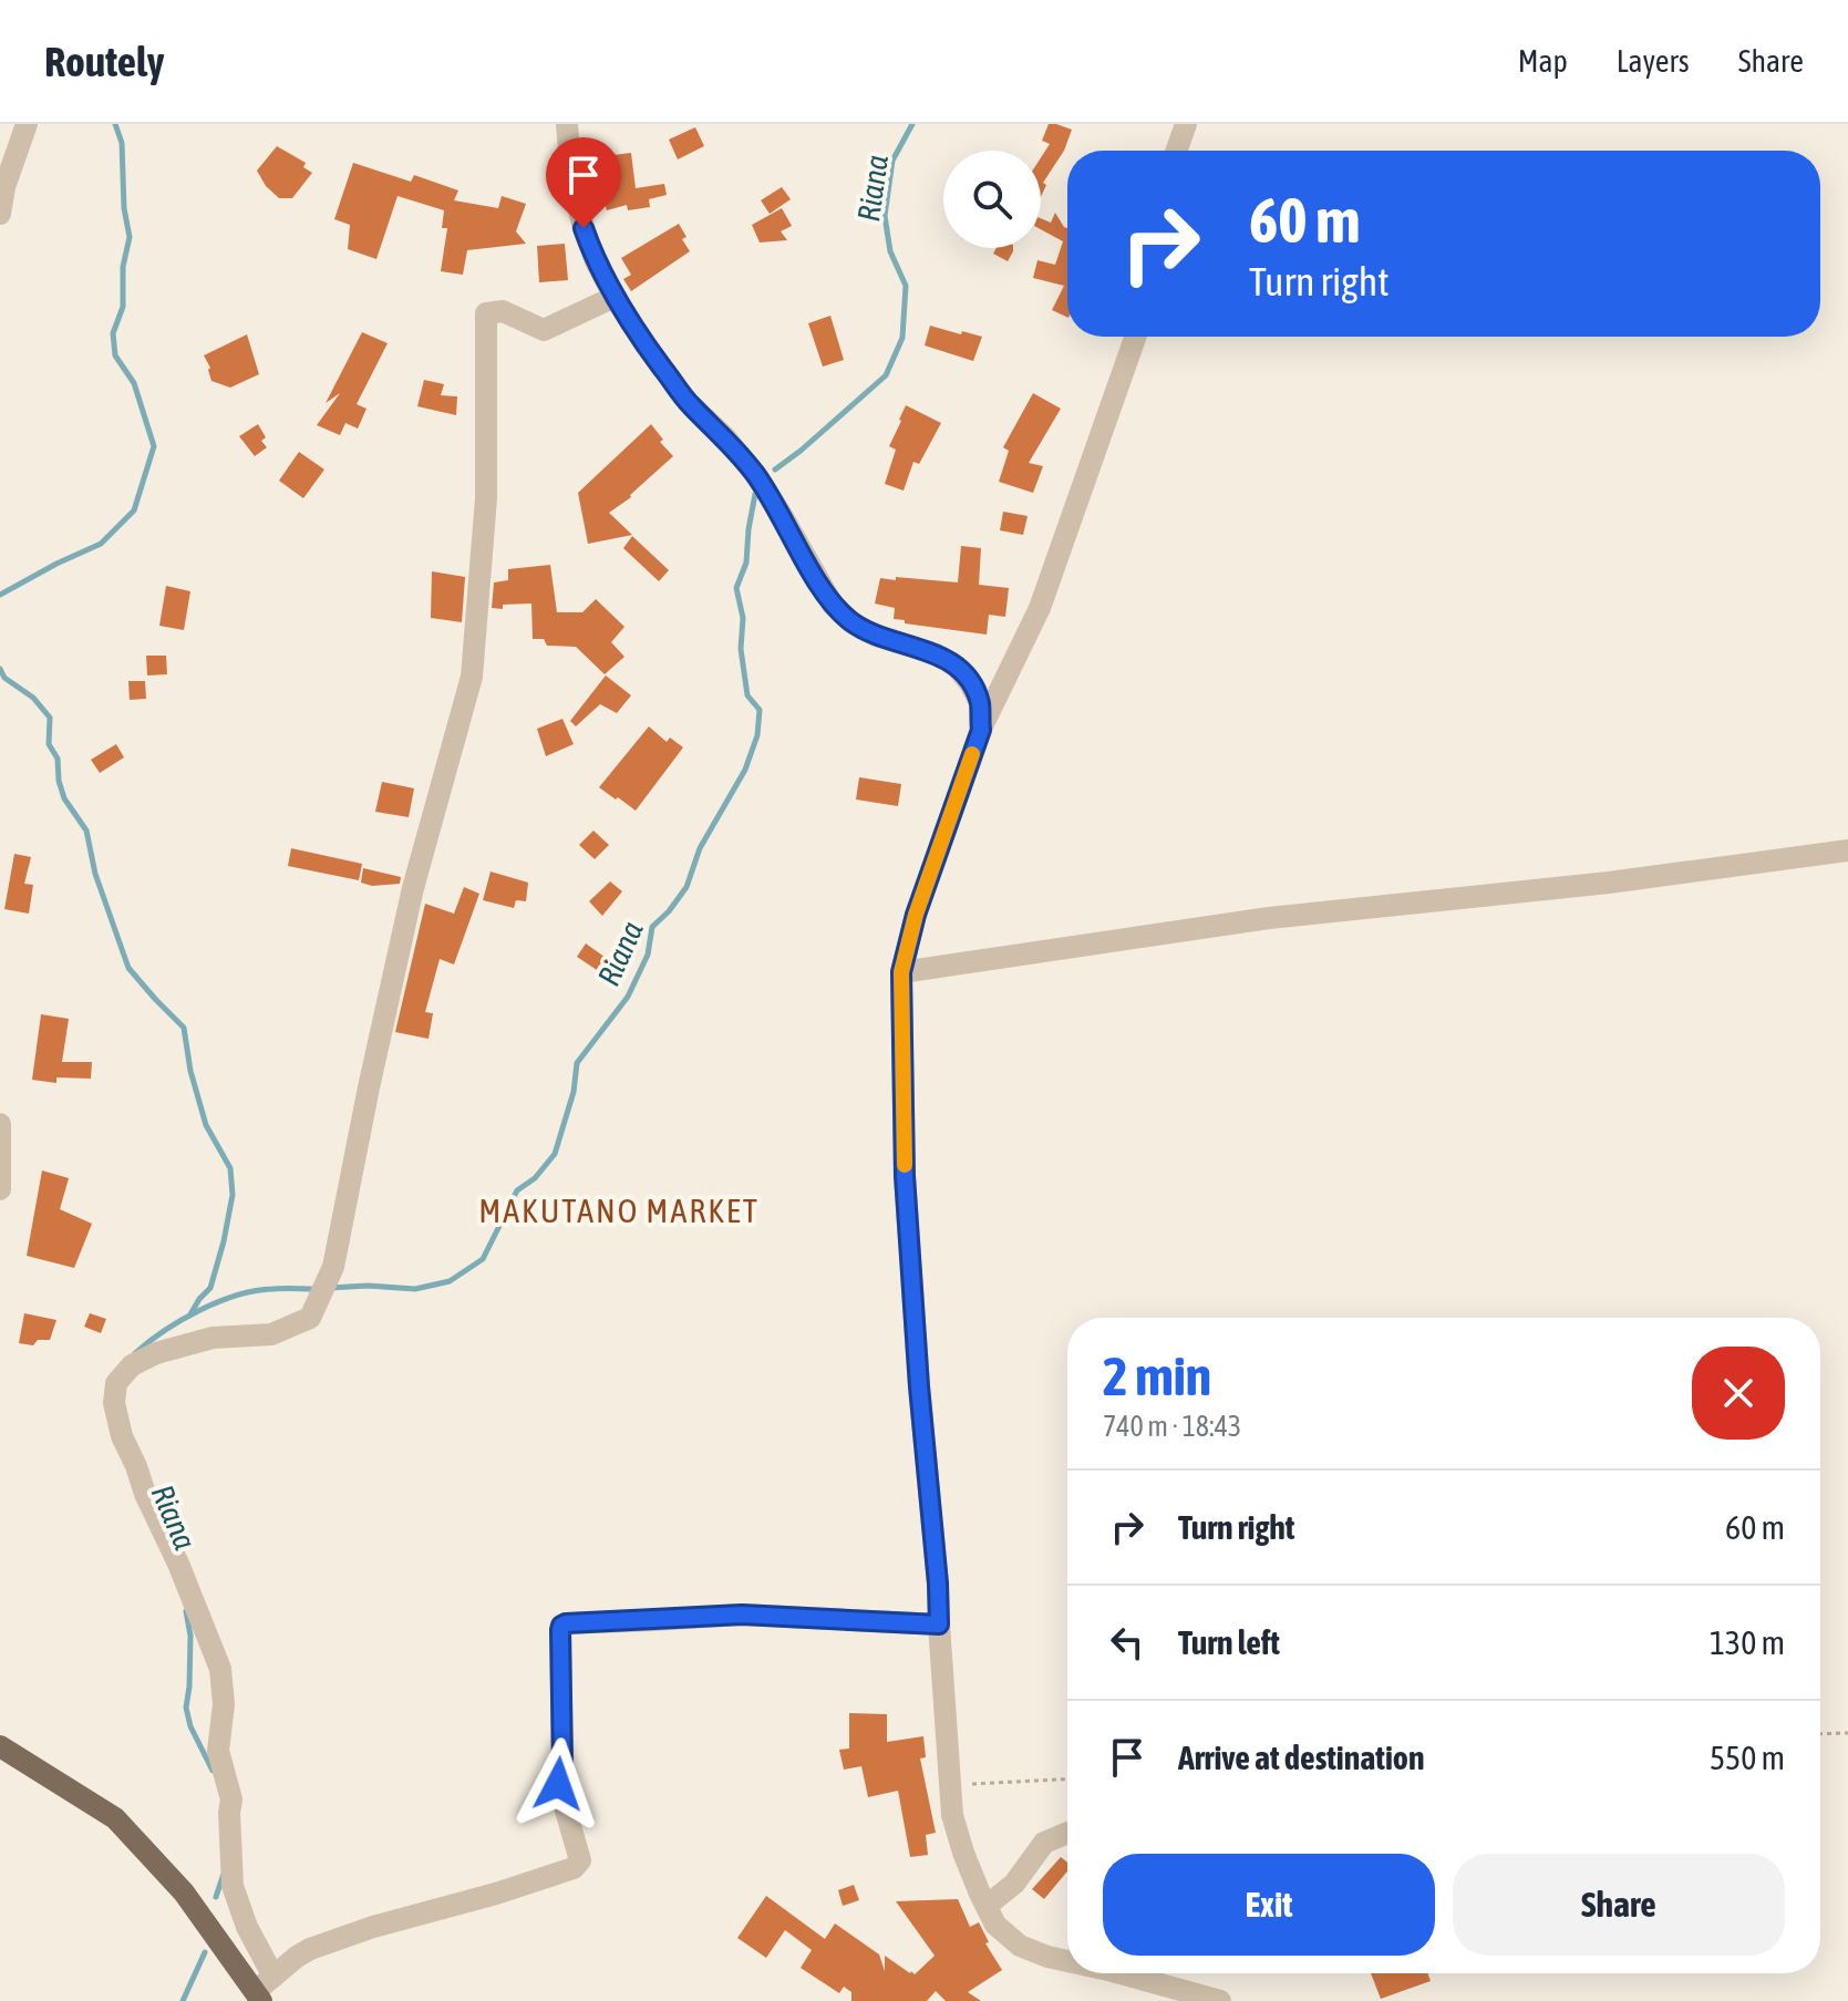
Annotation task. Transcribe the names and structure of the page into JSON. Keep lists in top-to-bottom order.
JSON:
{
  "districts": ["MAKUTANO MARKET"],
  "water": ["Riana"],
  "page": {
    "header": "Routely",
    "nav": ["Map", "Layers", "Share"],
    "turn": ["60 m", "Turn right"],
    "heading": ["2 min", "740 m · 18:43"],
    "list": [
      {
        "name": "Turn right",
        "value": "60 m"
      },
      {
        "name": "Turn left",
        "value": "130 m"
      },
      {
        "name": "Arrive at destination",
        "value": "550 m"
      }
    ],
    "buttons": ["Exit", "Share"]
  }
}
